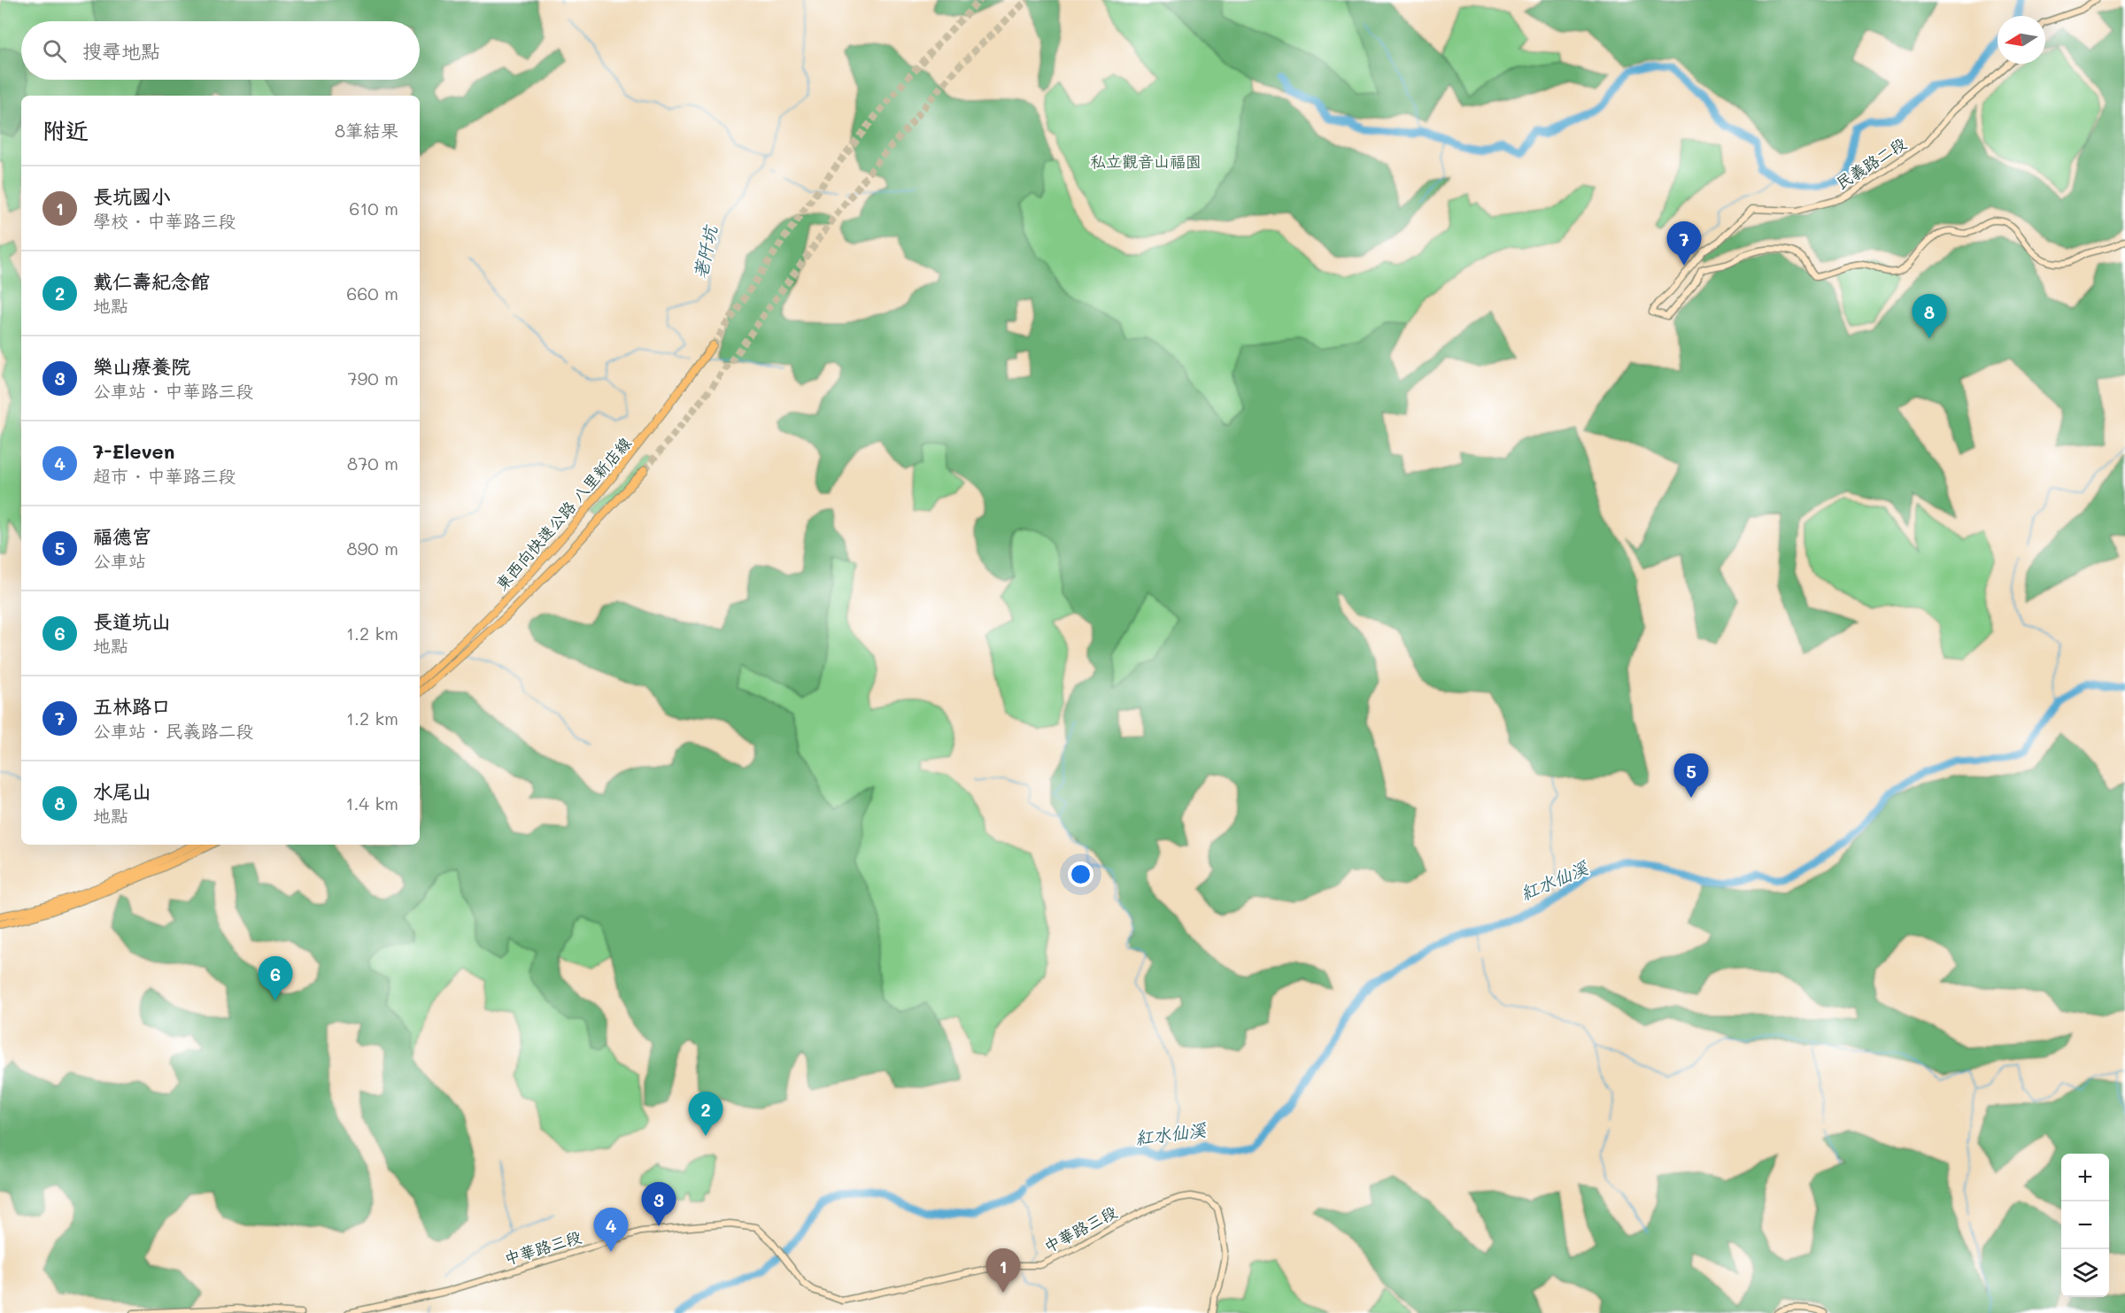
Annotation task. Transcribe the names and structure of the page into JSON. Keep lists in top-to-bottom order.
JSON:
{
  "streets": {
    "highway": ["東西向快速公路 八里新店線"],
    "main road": ["民義路二段", "中華路三段"]
  },
  "water": ["荖阡坑", "紅水仙溪"],
  "parks": ["私立觀音山福園"],
  "north": "left",
  "page": {
    "search": "搜尋地點",
    "heading": ["附近", "8筆結果"],
    "list": [
      {
        "mark": "1",
        "name": "長坑國小",
        "note": "學校 · 中華路三段",
        "value": "610 m"
      },
      {
        "mark": "2",
        "name": "戴仁壽紀念館",
        "note": "地點",
        "value": "660 m"
      },
      {
        "mark": "3",
        "name": "樂山療養院",
        "note": "公車站 · 中華路三段",
        "value": "790 m"
      },
      {
        "mark": "4",
        "name": "7-Eleven",
        "note": "超市 · 中華路三段",
        "value": "870 m"
      },
      {
        "mark": "5",
        "name": "福德宮",
        "note": "公車站",
        "value": "890 m"
      },
      {
        "mark": "6",
        "name": "長道坑山",
        "note": "地點",
        "value": "1.2 km"
      },
      {
        "mark": "7",
        "name": "五林路口",
        "note": "公車站 · 民義路二段",
        "value": "1.2 km"
      },
      {
        "mark": "8",
        "name": "水尾山",
        "note": "地點",
        "value": "1.4 km"
      }
    ],
    "pins": [
      "7",
      "8",
      "5",
      "6",
      "2",
      "3",
      "4",
      "1"
    ],
    "map_buttons": ["+", "−"]
  }
}
